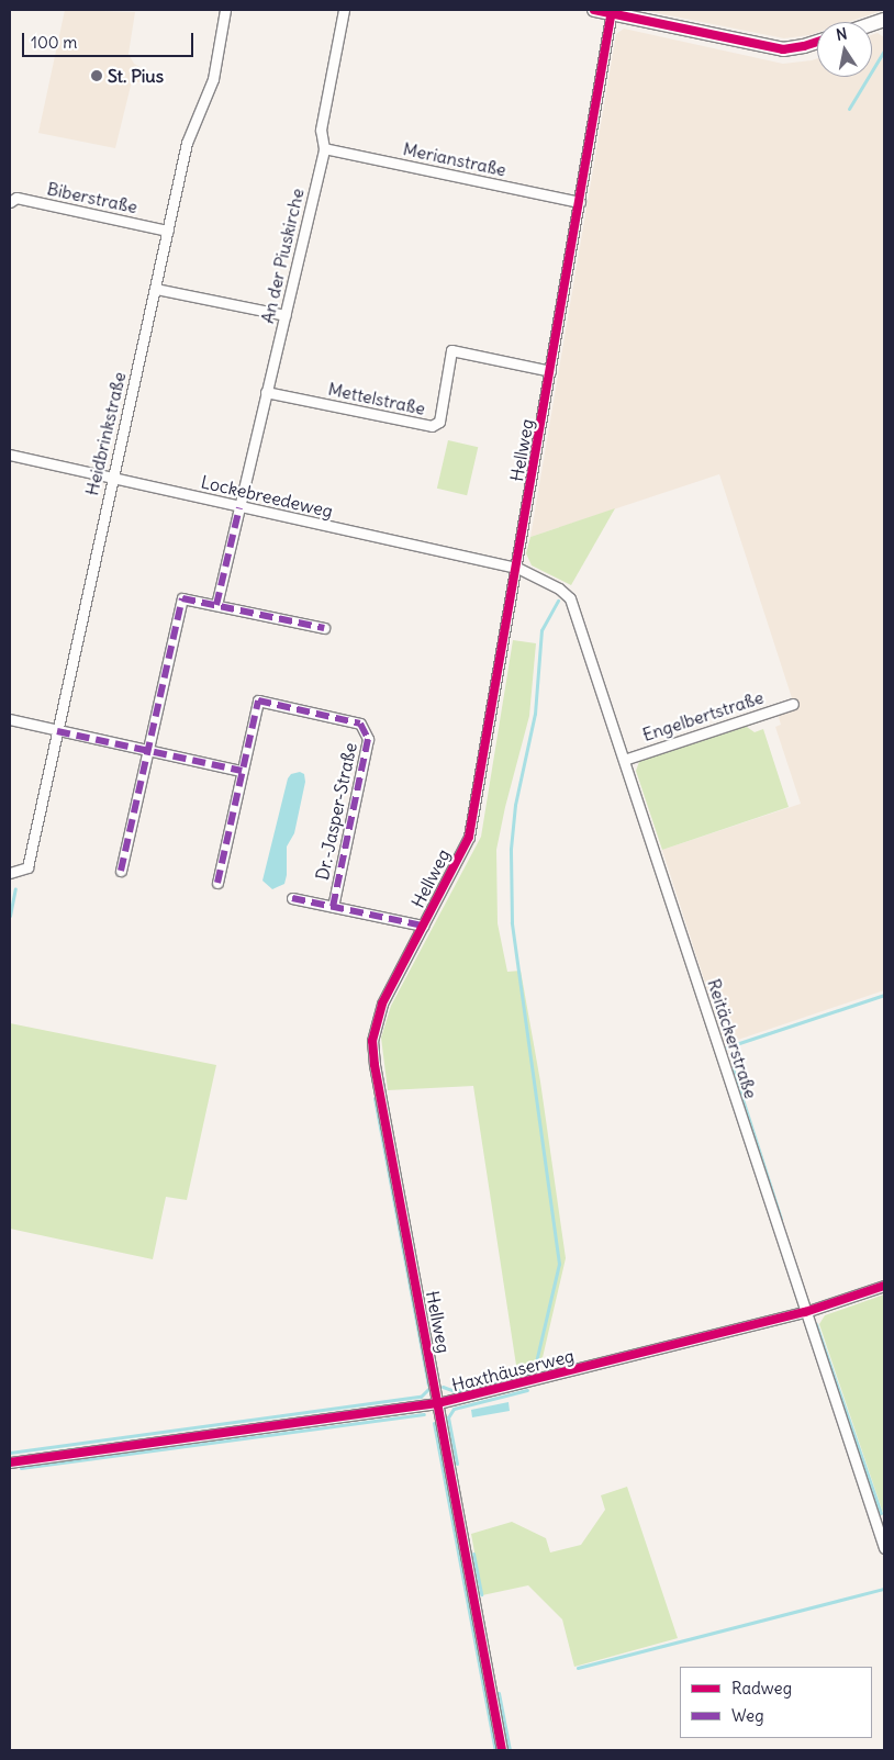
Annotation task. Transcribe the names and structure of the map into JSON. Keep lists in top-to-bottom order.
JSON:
{
  "streets": {
    "street": [
      "Merianstraße",
      "Biberstraße",
      "An der Piuskirche",
      "Mettelstraße",
      "Heidbrinkstraße",
      "Hellweg",
      "Lockebreedeweg",
      "Engelbertstraße",
      "Dr.-Jasper-Straße",
      "Reitäckerstraße",
      "Haxthäuserweg"
    ]
  },
  "crossings": [
    ["Merianstraße", "An der Piuskirche"],
    ["Merianstraße", "Hellweg"],
    ["Biberstraße", "Heidbrinkstraße"],
    ["An der Piuskirche", "Mettelstraße"],
    ["An der Piuskirche", "Lockebreedeweg"],
    ["Mettelstraße", "Hellweg"],
    ["Heidbrinkstraße", "Lockebreedeweg"],
    ["Hellweg", "Lockebreedeweg"],
    ["Hellweg", "Dr.-Jasper-Straße"],
    ["Hellweg", "Reitäckerstraße"],
    ["Hellweg", "Haxthäuserweg"],
    ["Lockebreedeweg", "Reitäckerstraße"],
    ["Engelbertstraße", "Reitäckerstraße"],
    ["Reitäckerstraße", "Haxthäuserweg"]
  ],
  "places": ["St. Pius"],
  "legend": ["Radweg", "Weg"],
  "scale_bar": "100 m",
  "north": "top"
}
